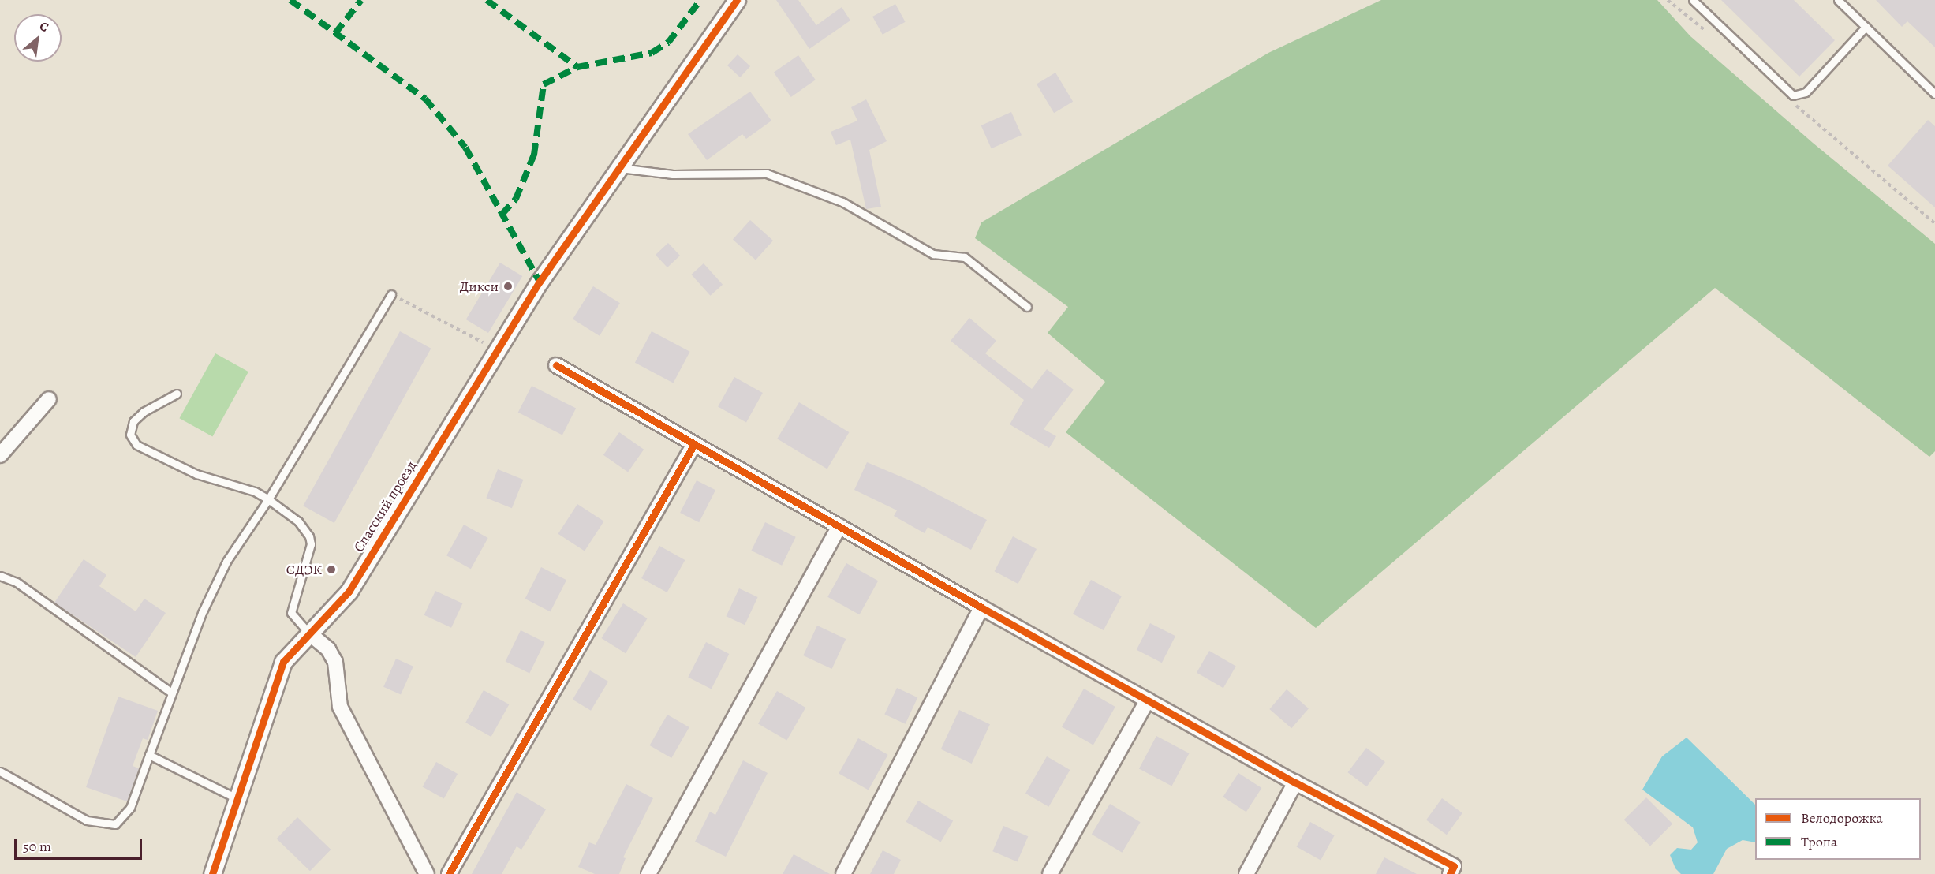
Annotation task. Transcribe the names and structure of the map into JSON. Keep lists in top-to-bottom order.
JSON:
{
  "streets": {
    "street": ["Спасский проезд"]
  },
  "places": ["Дикси", "СДЭК"],
  "legend": ["Велодорожка", "Тропа"],
  "scale_bar": "50 m",
  "north": "top right"
}
